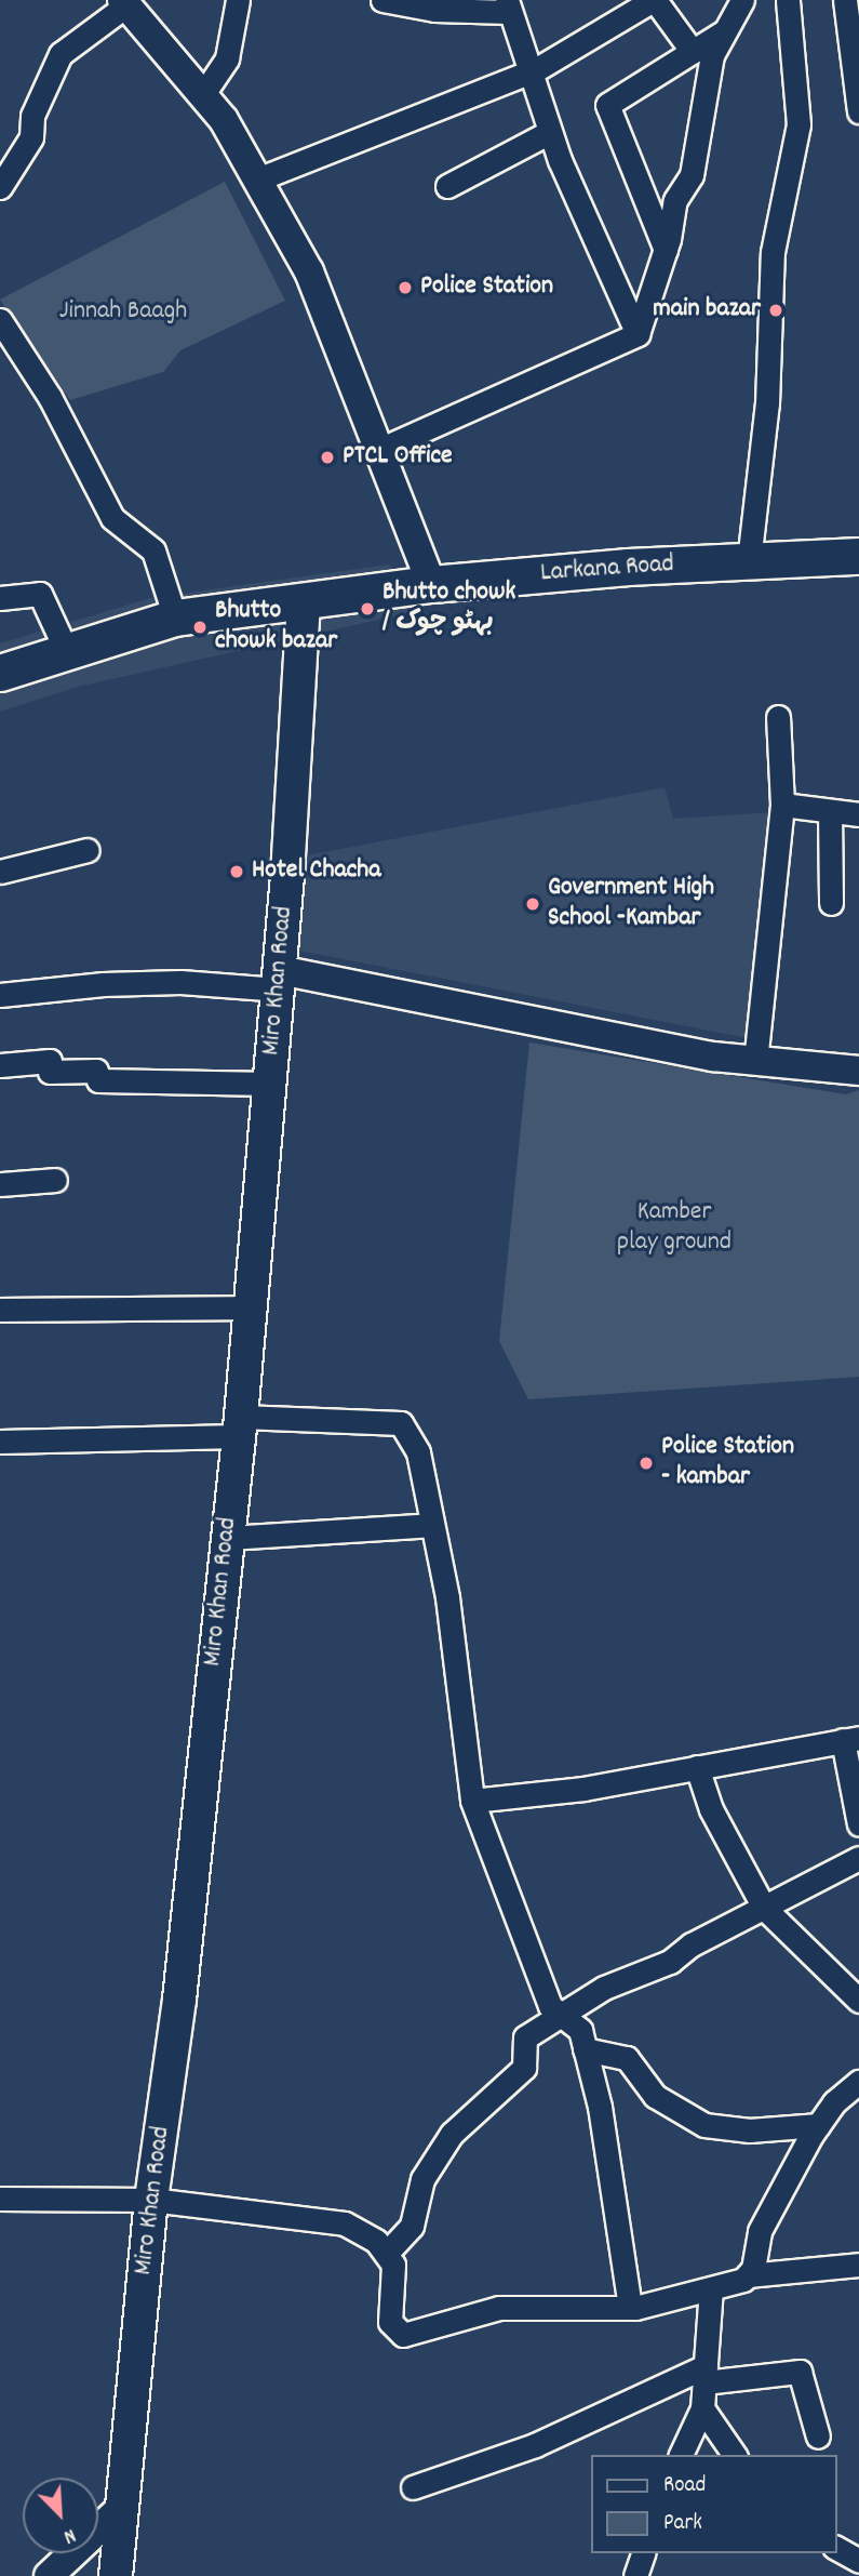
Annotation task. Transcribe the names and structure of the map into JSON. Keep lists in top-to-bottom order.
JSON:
{
  "streets": {
    "main road": ["Larkana Road", "Miro Khan Road"]
  },
  "crossings": [
    ["Larkana Road", "Miro Khan Road"]
  ],
  "parks": ["Jinnah Baagh", "Kamber play ground"],
  "places": [
    "Police Station",
    "main bazar",
    "PTCL Office",
    "Bhutto chowk / بہٹو چوک",
    "Bhutto chowk bazar",
    "Hotel Chacha",
    "Government High School -Kambar",
    "Police Station - kambar"
  ],
  "legend": ["Road", "Park"],
  "north": "bottom right"
}
